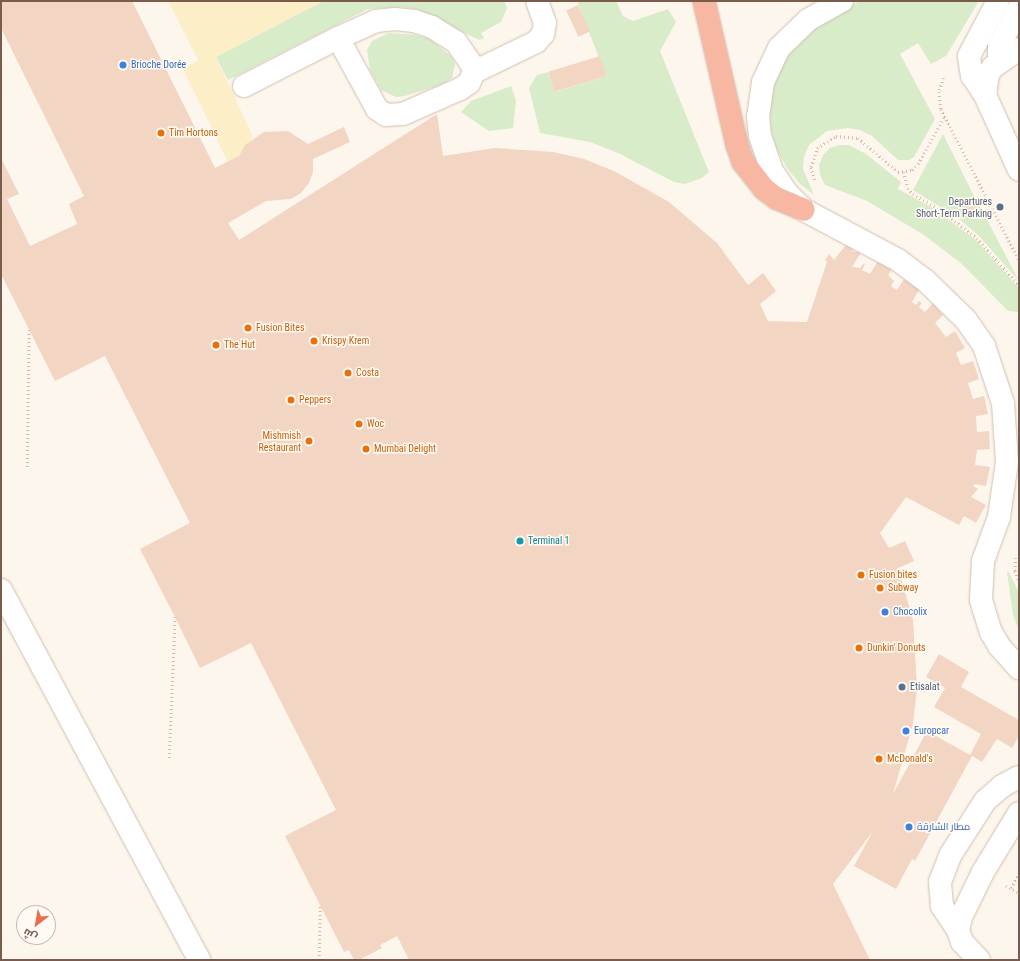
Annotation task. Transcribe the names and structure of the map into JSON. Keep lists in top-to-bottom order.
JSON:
{
  "places": [
    "Brioche Dorée",
    "Tim Hortons",
    "Departures Short-Term Parking",
    "Fusion Bites",
    "Krispy Krem",
    "The Hut",
    "Costa",
    "Peppers",
    "Woc",
    "Mishmish Restaurant",
    "Mumbai Delight",
    "Terminal 1",
    "Fusion bites",
    "Subway",
    "Chocolix",
    "Dunkin' Donuts",
    "Etisalat",
    "Europcar",
    "McDonald's",
    "مطار الشارقة"
  ],
  "north": "bottom left"
}
